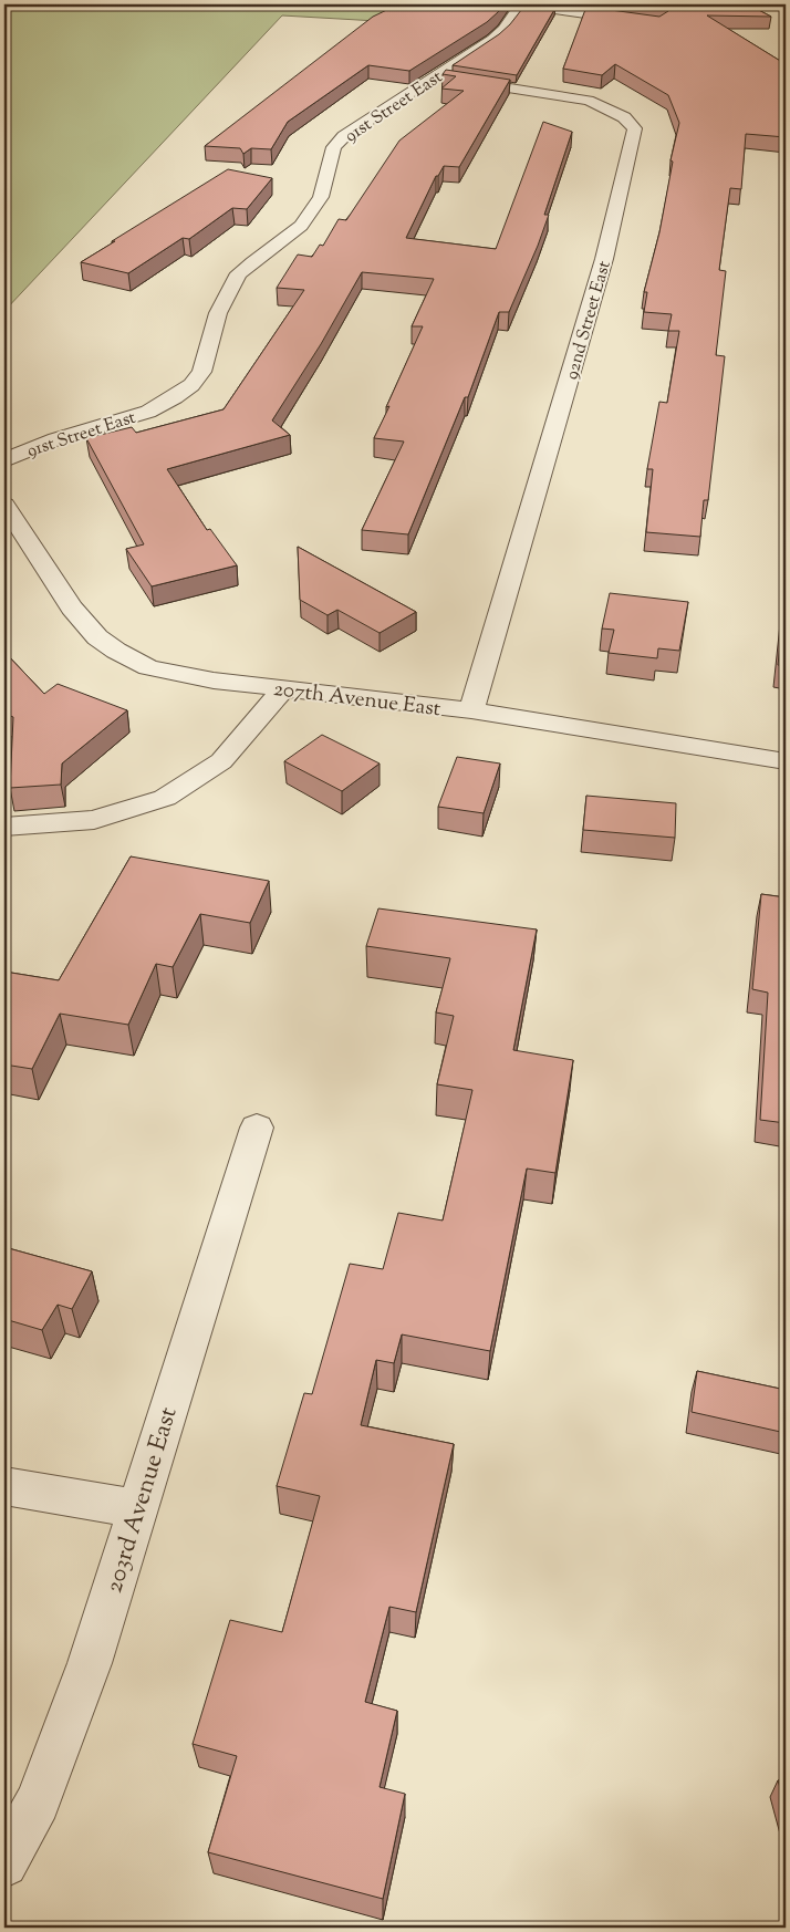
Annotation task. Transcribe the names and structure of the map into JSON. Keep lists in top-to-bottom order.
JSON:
{
  "streets": {
    "street": [
      "91st Street East",
      "92nd Street East",
      "207th Avenue East",
      "203rd Avenue East"
    ]
  },
  "crossings": [
    ["91st Street East", "92nd Street East"],
    ["92nd Street East", "207th Avenue East"]
  ]
}
